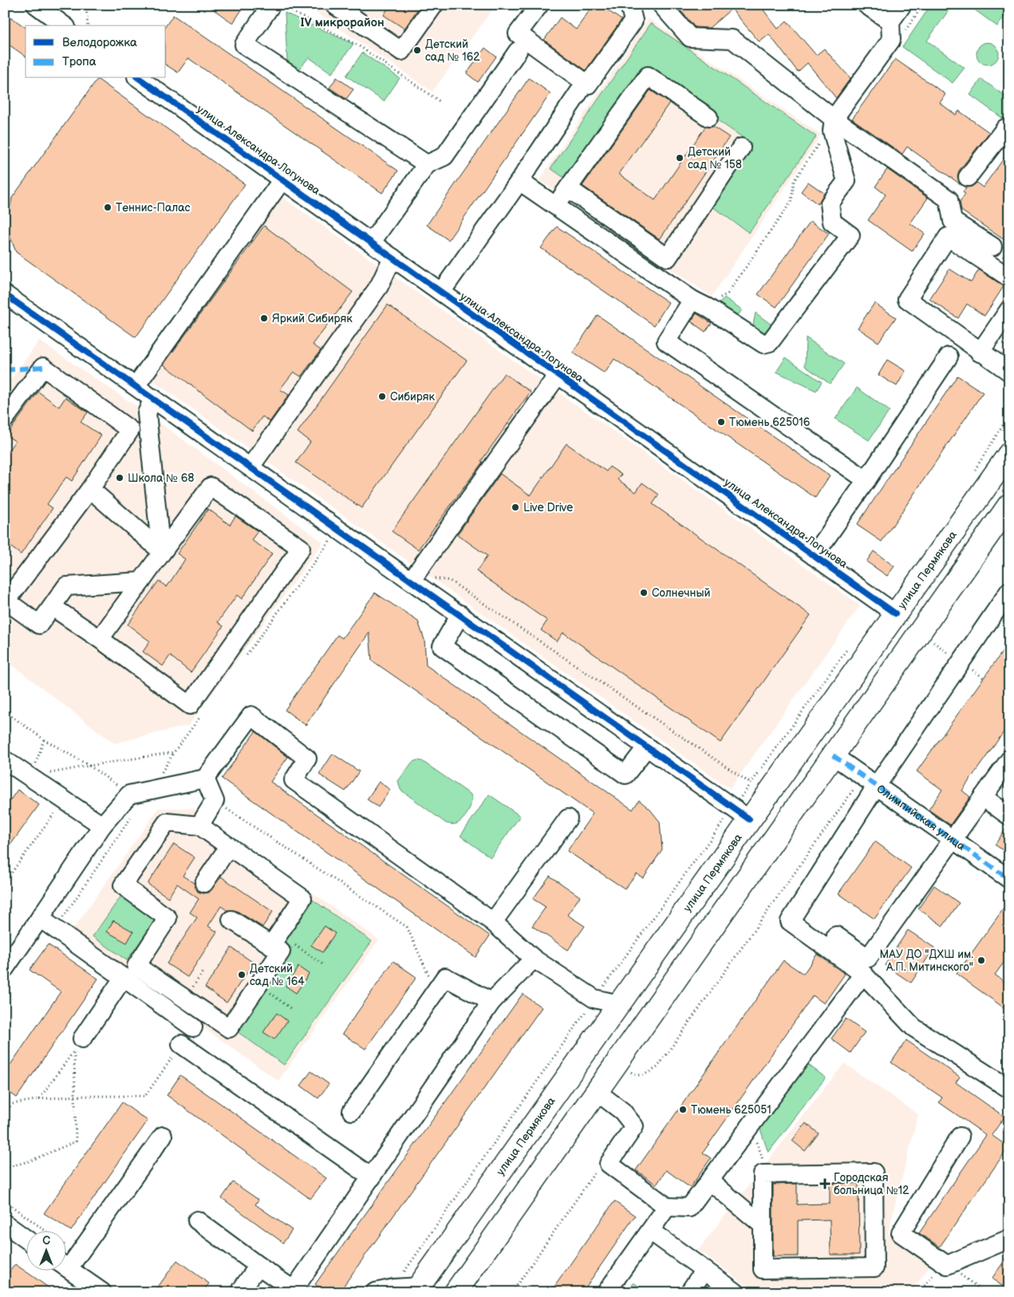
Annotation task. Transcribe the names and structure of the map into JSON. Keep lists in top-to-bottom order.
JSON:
{
  "streets": {
    "main road": ["улица Пермякова"],
    "street": ["улица Александра Логунова", "Олимпийская улица"]
  },
  "crossings": [
    ["улица Александра Логунова", "улица Пермякова"]
  ],
  "districts": ["IV микрорайон"],
  "places": {
    "other": [
      "Детский сад № 162",
      "Детский сад № 158",
      "Теннис-Палас",
      "Яркий Сибиряк",
      "Сибиряк",
      "Тюмень 625016",
      "Школа № 68",
      "Live Drive",
      "Солнечный",
      "МАУ ДО \"ДХШ им. А.П. Митинского\"",
      "Детский сад № 164",
      "Тюмень 625051"
    ],
    "health": ["Городская больница №12"]
  },
  "legend": ["Велодорожка", "Тропа"],
  "north": "top"
}
